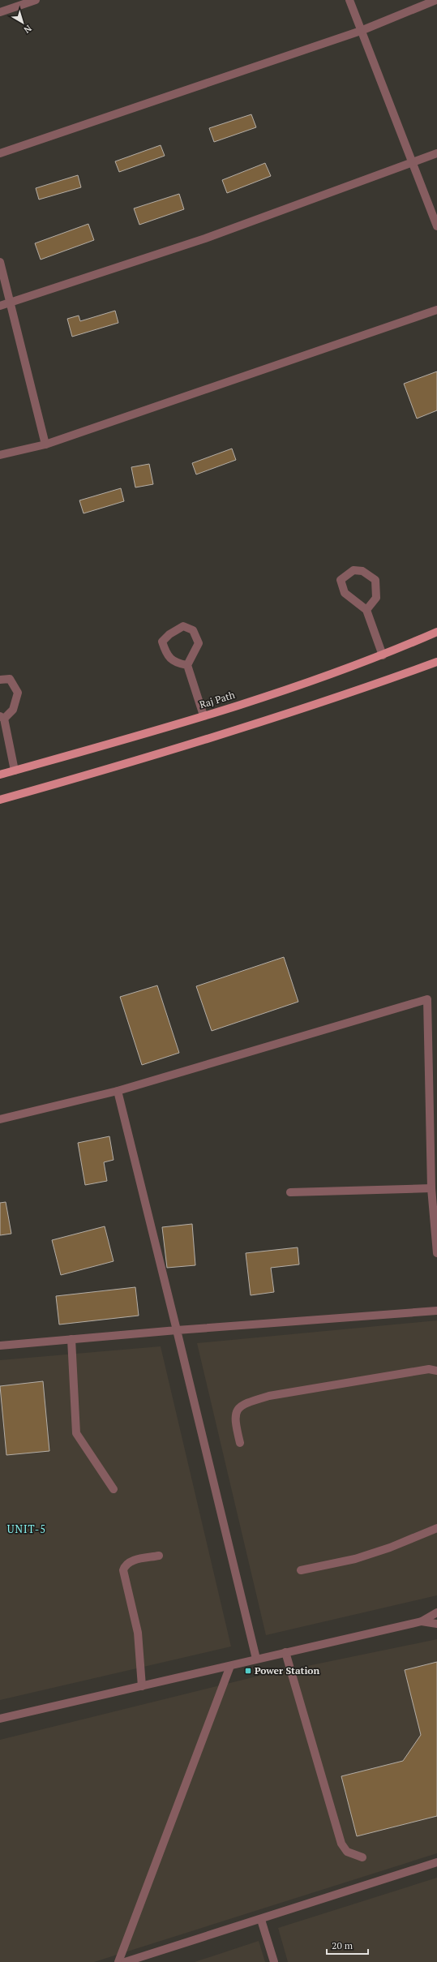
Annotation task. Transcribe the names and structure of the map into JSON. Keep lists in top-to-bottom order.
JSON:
{
  "streets": {
    "main road": ["Raj Path"]
  },
  "districts": ["UNIT-5"],
  "places": {
    "transit": ["Power Station"]
  },
  "scale_bar": "20 m",
  "north": "bottom right"
}
